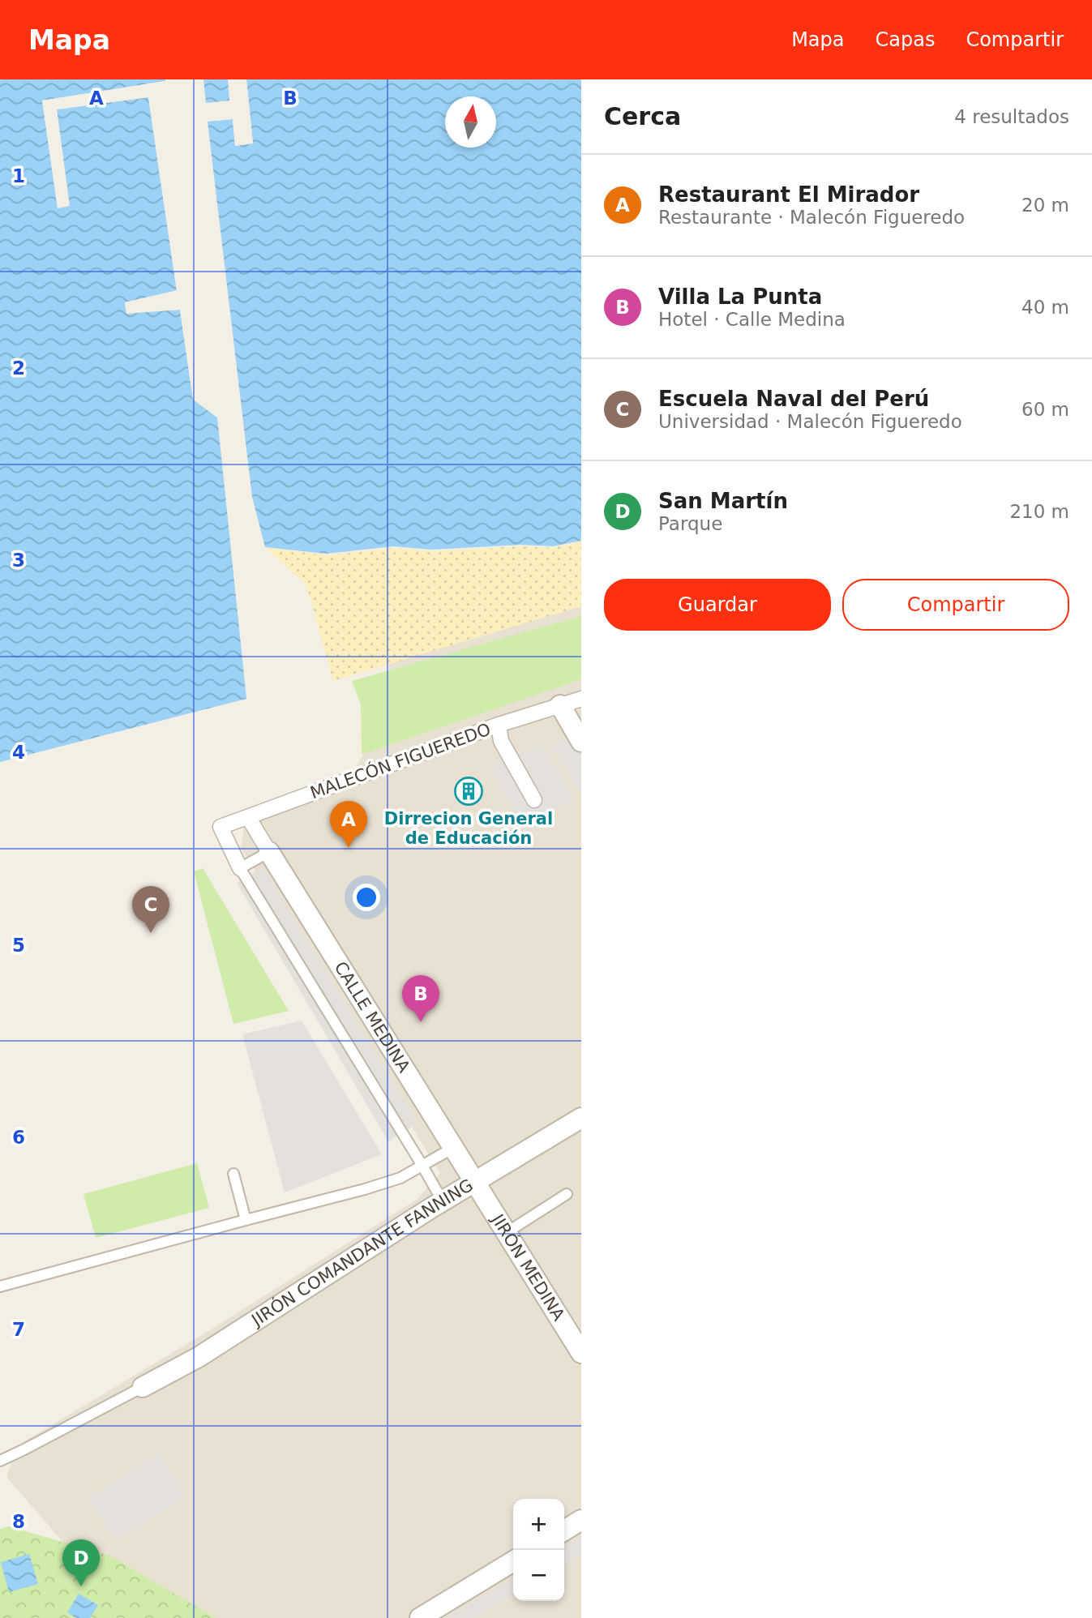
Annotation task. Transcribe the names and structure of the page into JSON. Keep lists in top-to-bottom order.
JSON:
{
  "streets": {
    "street": [
      "MALECÓN FIGUEREDO",
      "CALLE MEDINA",
      "JIRÓN COMANDANTE FANNING",
      "JIRÓN MEDINA"
    ]
  },
  "crossings": [
    ["CALLE MEDINA", "JIRÓN COMANDANTE FANNING"],
    ["CALLE MEDINA", "JIRÓN MEDINA"],
    ["JIRÓN COMANDANTE FANNING", "JIRÓN MEDINA"]
  ],
  "places": {
    "building": ["Dirrecion General de Educación"]
  },
  "north": "top",
  "page": {
    "header": "Mapa",
    "nav": ["Mapa", "Capas", "Compartir"],
    "heading": ["Cerca", "4 resultados"],
    "list": [
      {
        "mark": "A",
        "name": "Restaurant El Mirador",
        "note": "Restaurante · Malecón Figueredo",
        "value": "20 m"
      },
      {
        "mark": "B",
        "name": "Villa La Punta",
        "note": "Hotel · Calle Medina",
        "value": "40 m"
      },
      {
        "mark": "C",
        "name": "Escuela Naval del Perú",
        "note": "Universidad · Malecón Figueredo",
        "value": "60 m"
      },
      {
        "mark": "D",
        "name": "San Martín",
        "note": "Parque",
        "value": "210 m"
      }
    ],
    "buttons": ["Guardar", "Compartir"],
    "pins": [
      "A",
      "C",
      "B",
      "D"
    ],
    "map_buttons": ["+", "−"]
  },
  "grid": {
    "columns": ["A", "B"],
    "rows": [
      "1",
      "2",
      "3",
      "4",
      "5",
      "6",
      "7",
      "8"
    ]
  }
}
